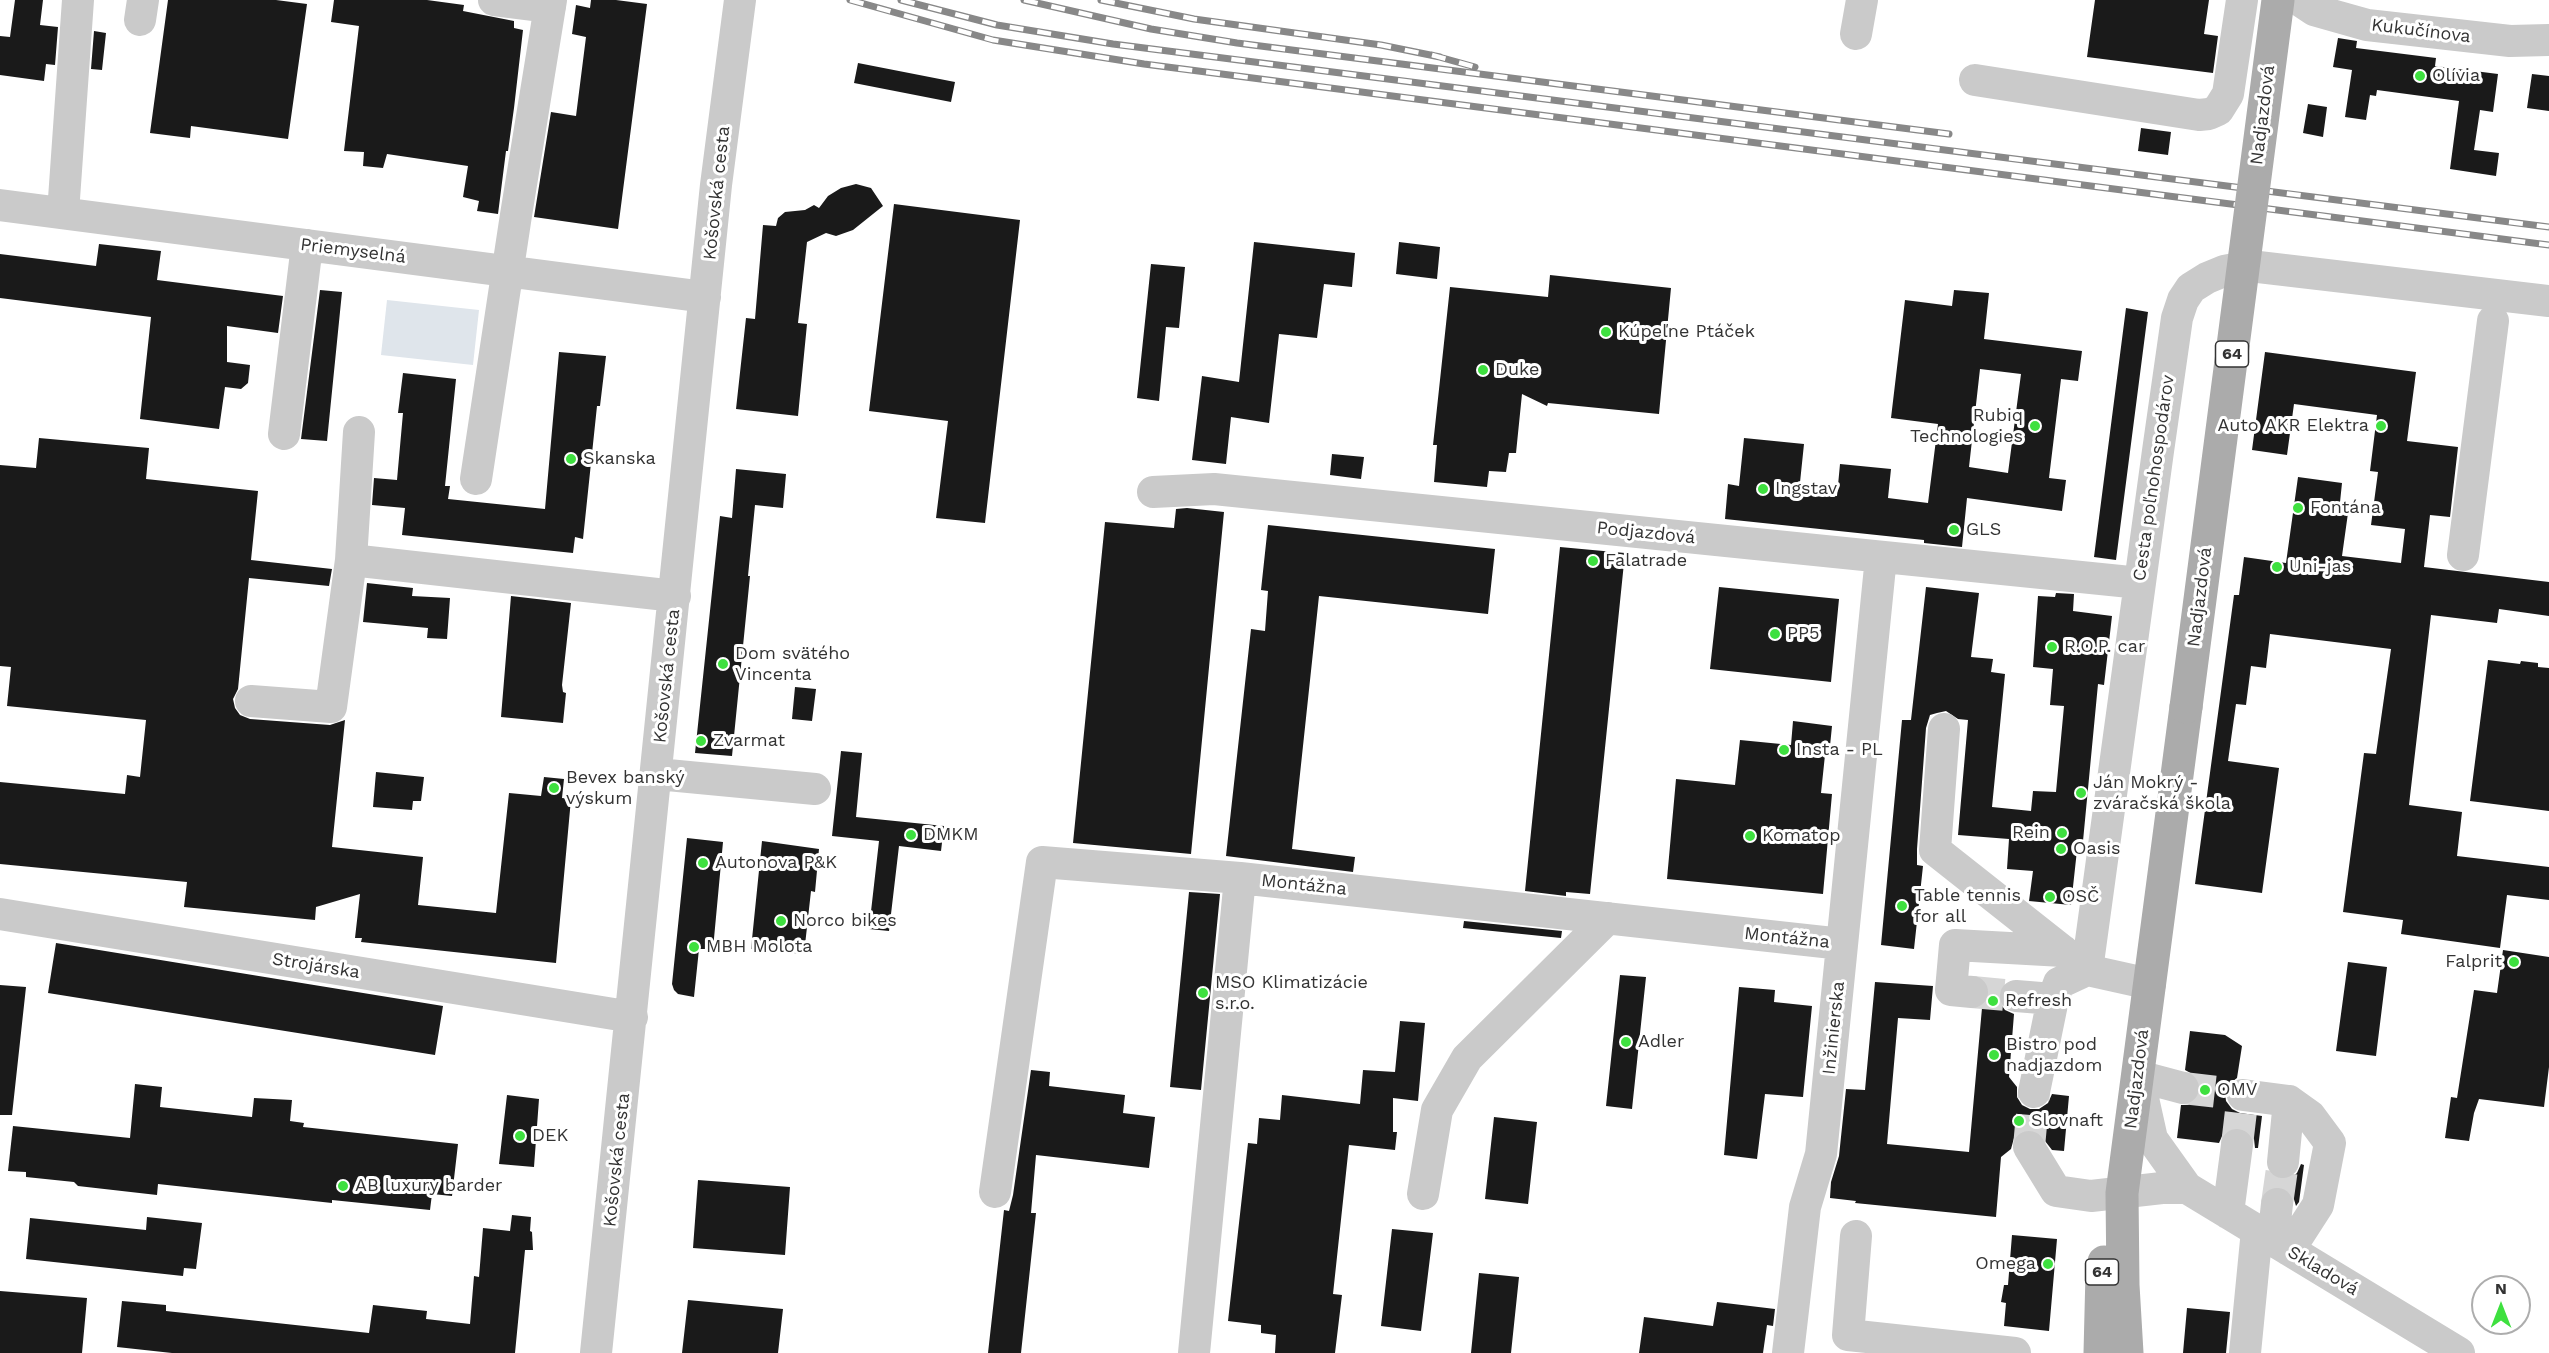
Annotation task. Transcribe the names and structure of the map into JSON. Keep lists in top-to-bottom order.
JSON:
{
  "streets": {
    "main road": ["Nadjazdová", "64"],
    "street": [
      "Kukučínova",
      "Košovská cesta",
      "Priemyselná",
      "Cesta poľnohospodárov",
      "Podjazdová",
      "Montážna",
      "Strojárska",
      "Inžinierska",
      "Skladová"
    ]
  },
  "crossings": [
    ["Nadjazdová", "Skladová"],
    ["Košovská cesta", "Priemyselná"],
    ["Košovská cesta", "Strojárska"],
    ["Cesta poľnohospodárov", "Podjazdová"],
    ["Podjazdová", "Inžinierska"],
    ["Montážna", "Inžinierska"]
  ],
  "places": [
    "Olívia",
    "Kúpeľne Ptáček",
    "Duke",
    "Rubiq Technologies",
    "Auto AKR Elektra",
    "Skanska",
    "Ingstav",
    "Fontána",
    "GLS",
    "Falatrade",
    "Uni-jas",
    "PP5",
    "R.O.P. car",
    "Dom svätého Vincenta",
    "Zvarmat",
    "Insta - PL",
    "Bevex banský výskum",
    "Ján Mokrý - zváračská škola",
    "Rein",
    "DMKM",
    "Komatop",
    "Oasis",
    "Autonova P&K",
    "OSČ",
    "Table tennis for all",
    "Norco bikes",
    "MBH Molota",
    "Falprit",
    "MSO Klimatizácie s.r.o.",
    "Refresh",
    "Adler",
    "Bistro pod nadjazdom",
    "OMV",
    "Slovnaft",
    "DEK",
    "AB luxury barder",
    "Omega"
  ],
  "north": "top"
}
